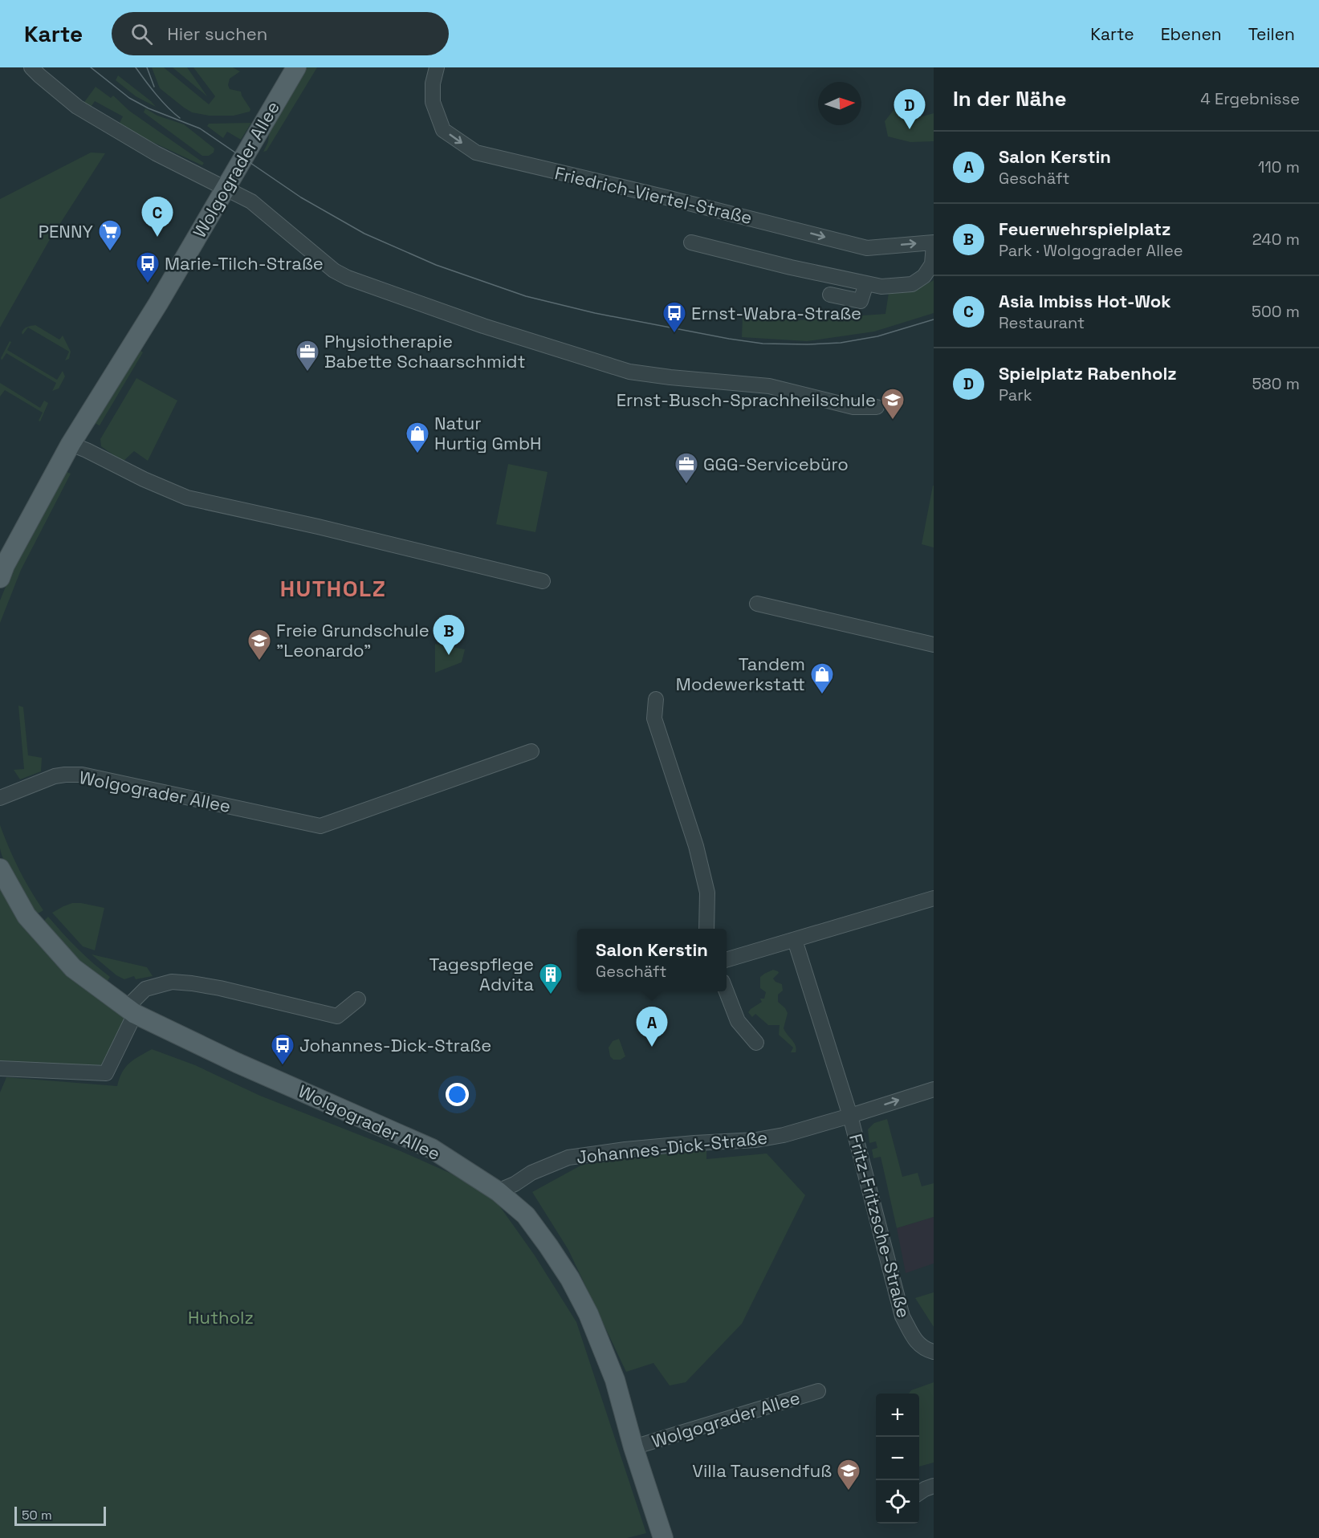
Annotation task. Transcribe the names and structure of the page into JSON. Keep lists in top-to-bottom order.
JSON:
{
  "streets": {
    "main road": ["Wolgograder Allee"],
    "street": ["Friedrich-Viertel-Straße", "Johannes-Dick-Straße", "Fritz-Fritzsche-Straße"]
  },
  "crossings": [
    ["Wolgograder Allee", "Johannes-Dick-Straße"],
    ["Johannes-Dick-Straße", "Fritz-Fritzsche-Straße"]
  ],
  "districts": ["HUTHOLZ"],
  "parks": ["Hutholz"],
  "places": {
    "supermarket": ["PENNY"],
    "bus stop": ["Marie-Tilch-Straße", "Ernst-Wabra-Straße", "Johannes-Dick-Straße"],
    "office": ["Physiotherapie Babette Schaarschmidt", "GGG-Servicebüro"],
    "school or university": ["Ernst-Busch-Sprachheilschule", "Freie Grundschule \"Leonardo\"", "Villa Tausendfuß"],
    "shop": ["Natur Hurtig GmbH", "Tandem Modewerkstatt"],
    "building": ["Tagespflege Advita"]
  },
  "scale_bar": "50 m",
  "north": "right",
  "page": {
    "header": "Karte",
    "search": "Hier suchen",
    "nav": ["Karte", "Ebenen", "Teilen"],
    "heading": ["In der Nähe", "4 Ergebnisse"],
    "pins": [
      "D",
      "C",
      "B",
      "A"
    ],
    "list": [
      {
        "mark": "A",
        "name": "Salon Kerstin",
        "note": "Geschäft",
        "value": "110 m"
      },
      {
        "mark": "B",
        "name": "Feuerwehrspielplatz",
        "note": "Park · Wolgograder Allee",
        "value": "240 m"
      },
      {
        "mark": "C",
        "name": "Asia Imbiss Hot-Wok",
        "note": "Restaurant",
        "value": "500 m"
      },
      {
        "mark": "D",
        "name": "Spielplatz Rabenholz",
        "note": "Park",
        "value": "580 m"
      }
    ],
    "popup": ["Salon Kerstin", "Geschäft"],
    "map_buttons": ["+", "−"],
    "scale": "50 m"
  }
}
